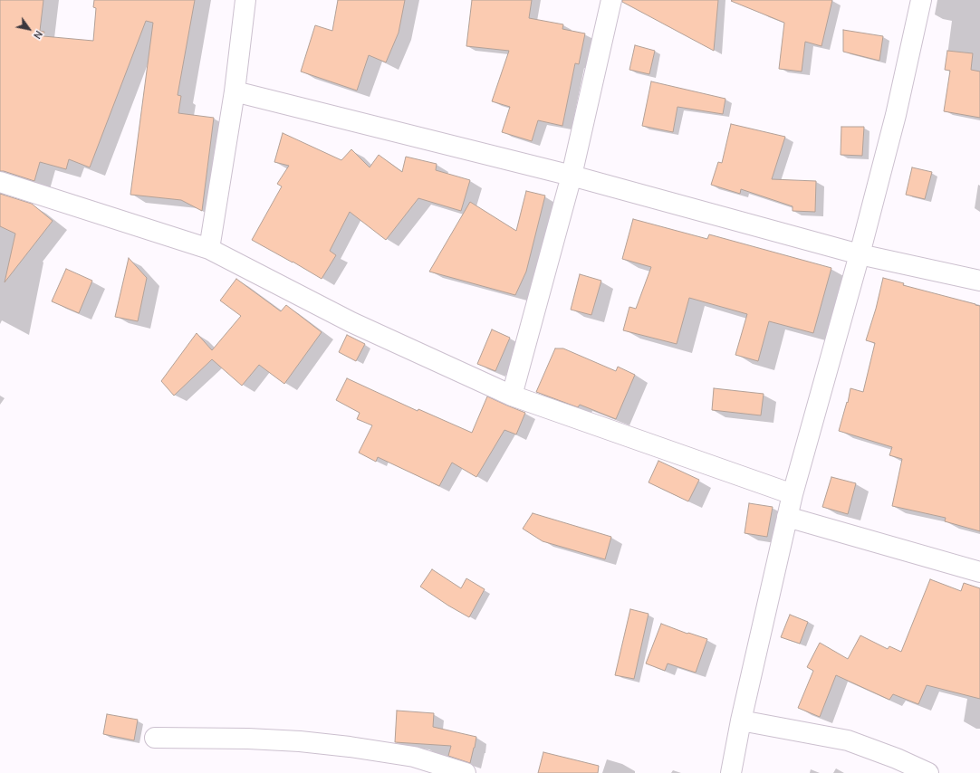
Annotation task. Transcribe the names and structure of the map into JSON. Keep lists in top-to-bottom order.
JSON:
{
  "north": "bottom right"
}
